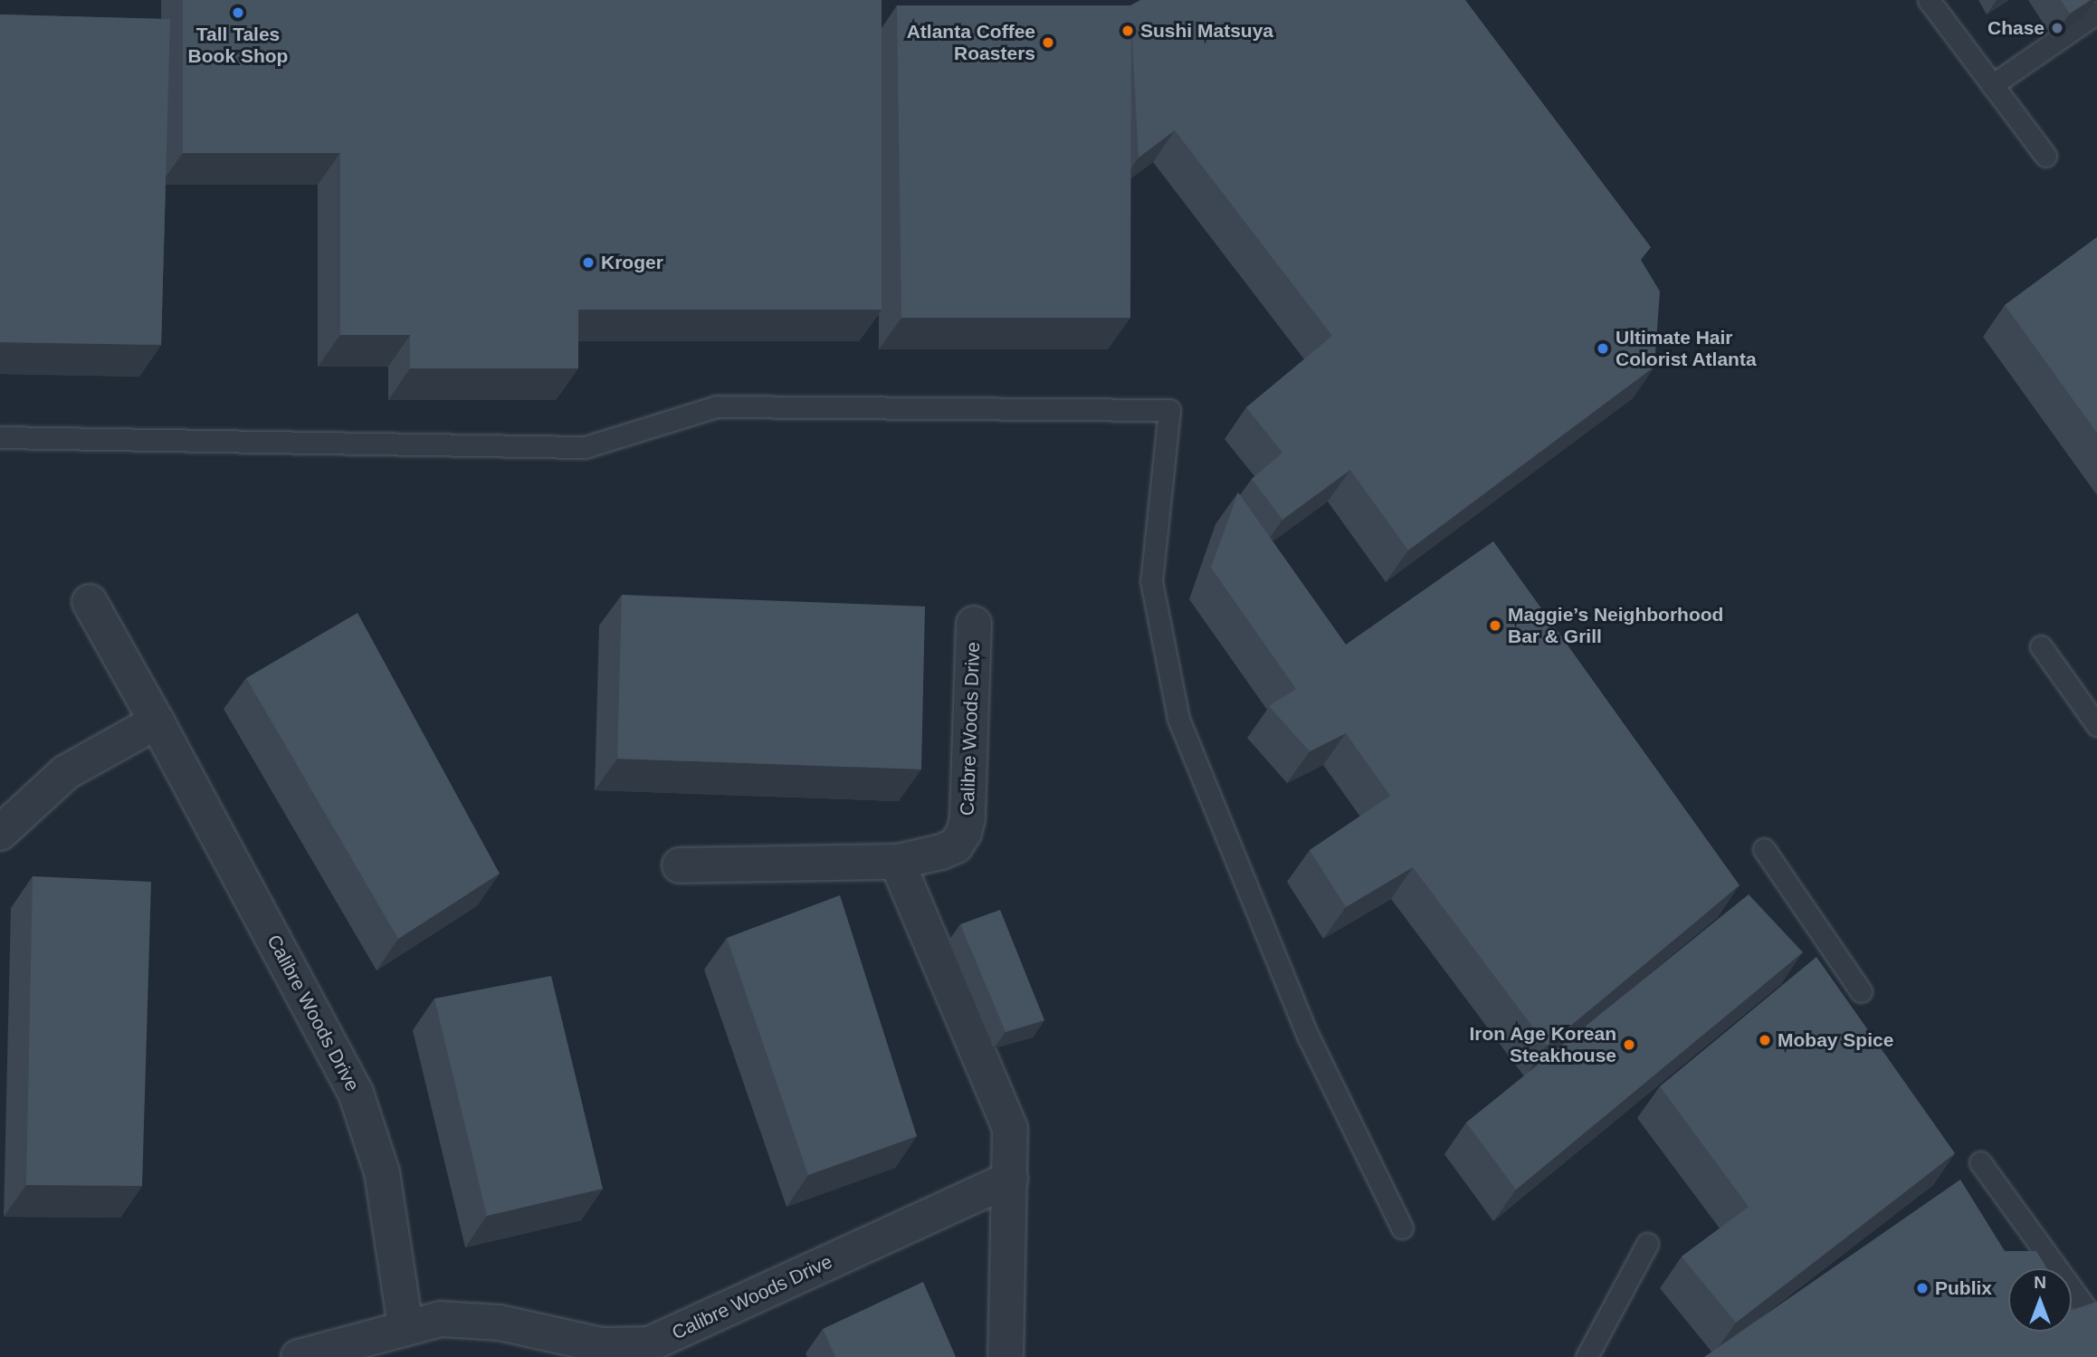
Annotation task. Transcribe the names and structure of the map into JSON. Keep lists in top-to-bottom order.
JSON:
{
  "streets": {
    "street": ["Calibre Woods Drive"]
  },
  "places": [
    "Tall Tales Book Shop",
    "Chase",
    "Sushi Matsuya",
    "Atlanta Coffee Roasters",
    "Kroger",
    "Ultimate Hair Colorist Atlanta",
    "Maggie’s Neighborhood Bar & Grill",
    "Mobay Spice",
    "Iron Age Korean Steakhouse",
    "Publix"
  ],
  "north": "top"
}
